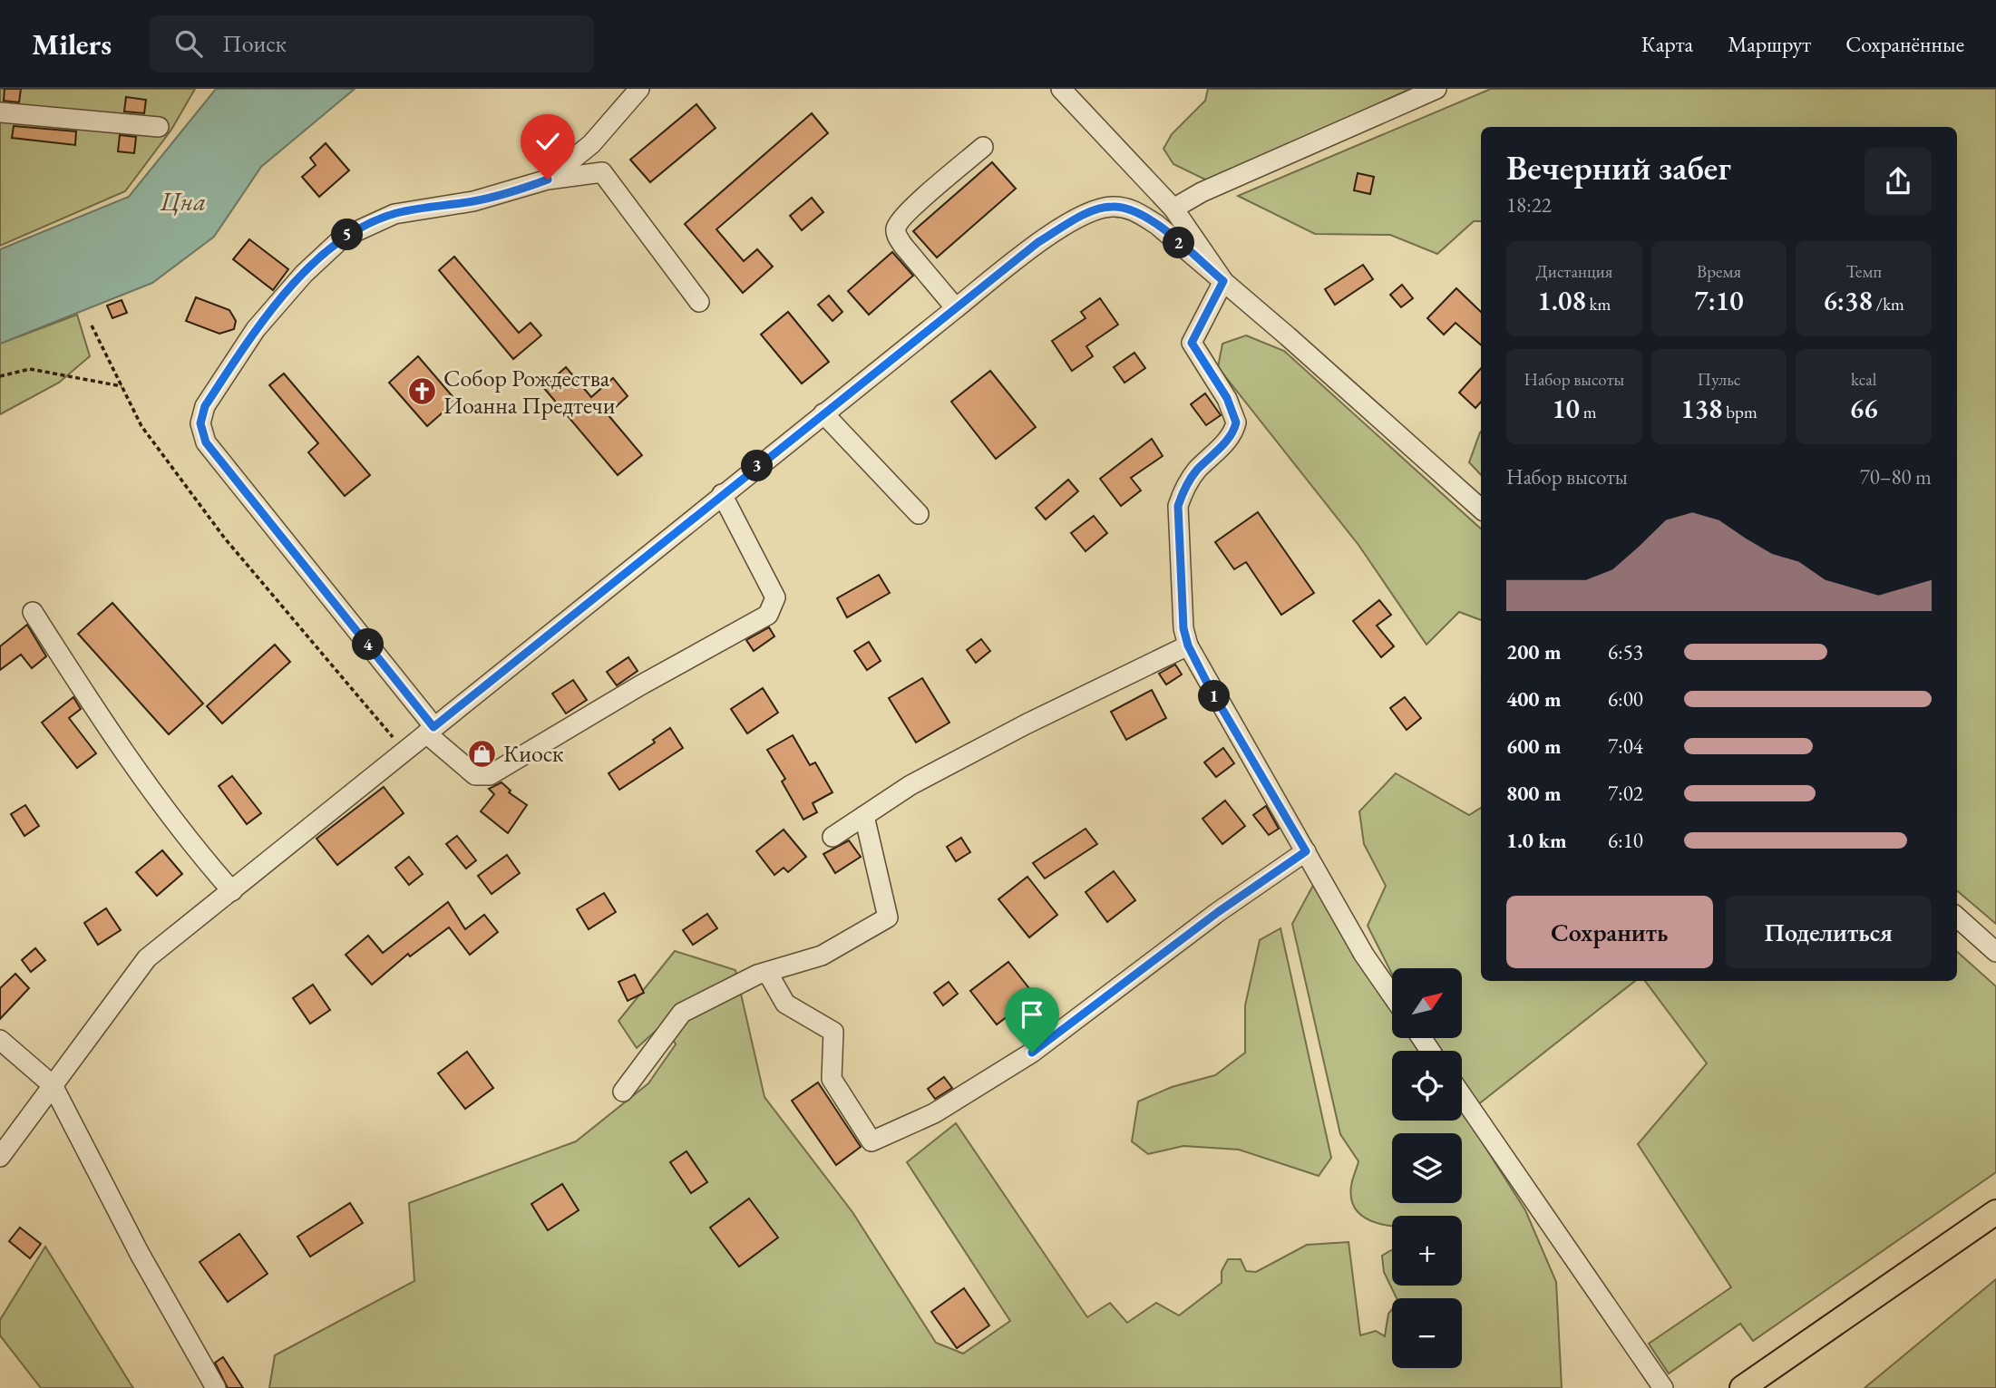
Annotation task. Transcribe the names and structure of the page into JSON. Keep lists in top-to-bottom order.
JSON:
{
  "water": ["Цна"],
  "places": {
    "church": ["Собор Рождества Иоанна Предтечи"],
    "shop": ["Киоск"]
  },
  "north": "top right",
  "page": {
    "header": "Milers",
    "search": "Поиск",
    "nav": ["Карта", "Маршрут", "Сохранённые"],
    "heading": ["Вечерний забег", "18:22"],
    "pins": [
      "5",
      "2",
      "3",
      "4",
      "1"
    ],
    "stats": [
      ["Дистанция", "1.08 km"],
      ["Время", "7:10"],
      ["Темп", "6:38 /km"],
      ["Набор высоты", "10 m"],
      ["Пульс", "138 bpm"],
      ["kcal", "66"]
    ],
    "chart": ["Набор высоты", "70–80 m"],
    "list": [
      {
        "name": "200 m",
        "note": "6:53"
      },
      {
        "name": "400 m",
        "note": "6:00"
      },
      {
        "name": "600 m",
        "note": "7:04"
      },
      {
        "name": "800 m",
        "note": "7:02"
      },
      {
        "name": "1.0 km",
        "note": "6:10"
      }
    ],
    "buttons": ["Сохранить", "Поделиться"],
    "map_buttons": ["+", "−"]
  }
}
